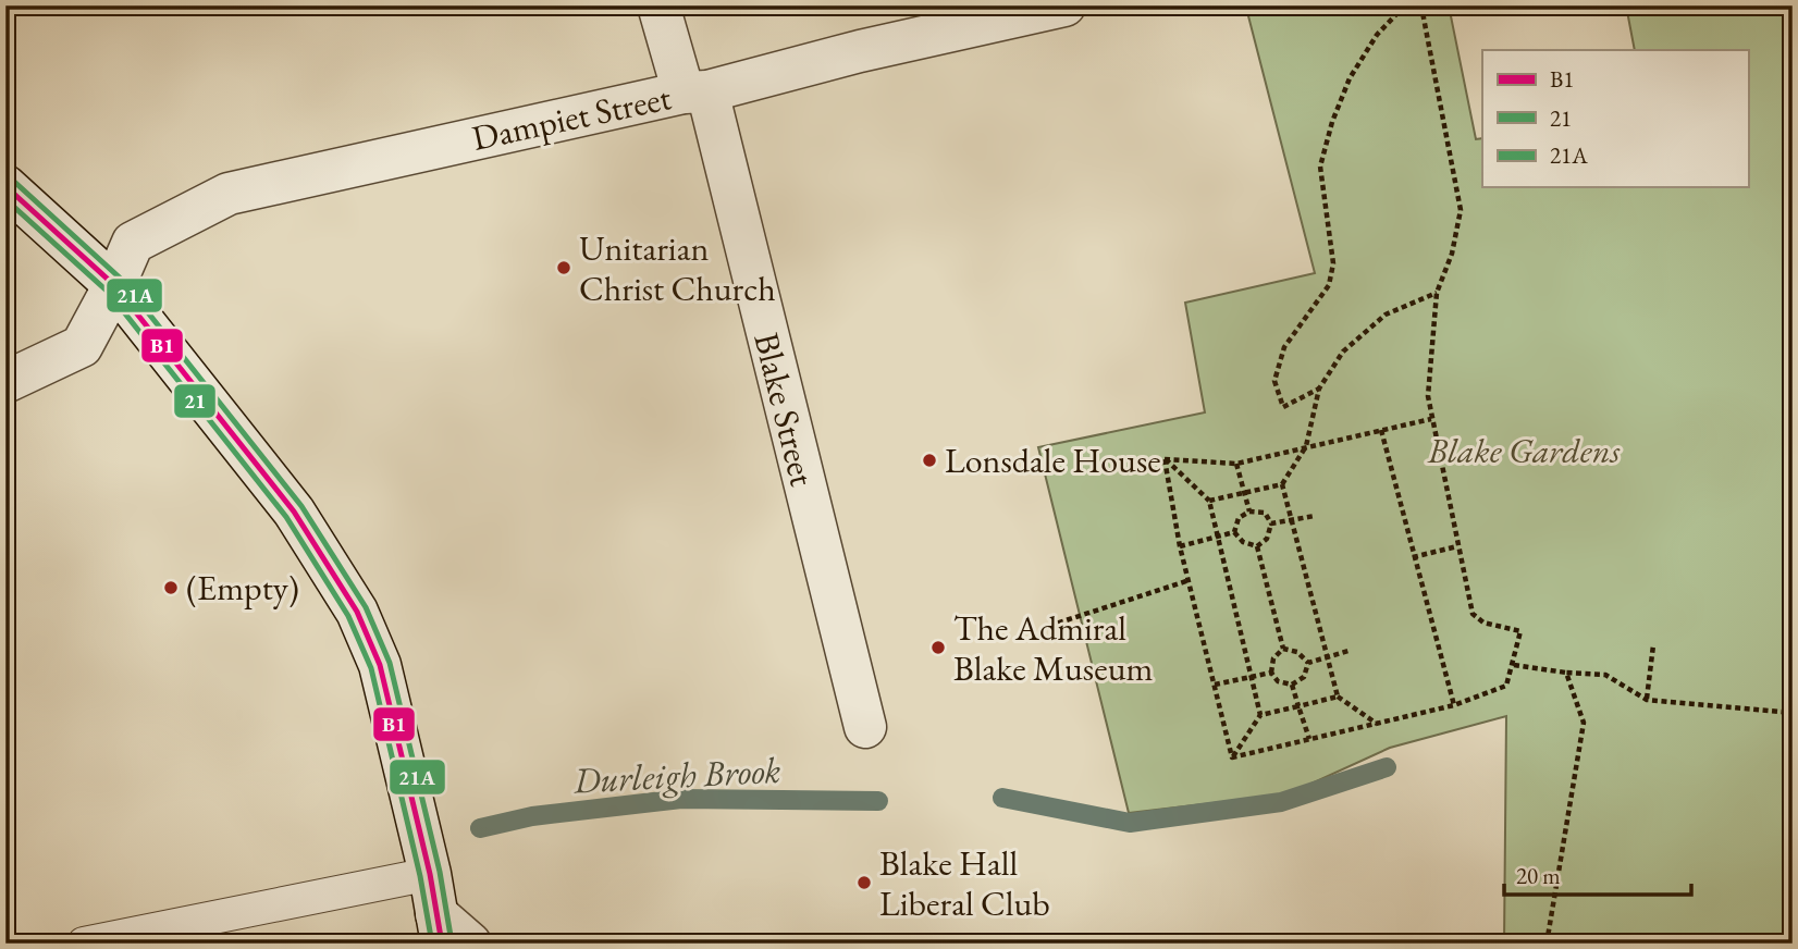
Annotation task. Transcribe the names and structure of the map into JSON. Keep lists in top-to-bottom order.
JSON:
{
  "streets": {
    "street": ["Dampiet Street", "Blake Street"]
  },
  "crossings": [
    ["Dampiet Street", "Blake Street"]
  ],
  "water": ["Durleigh Brook"],
  "parks": ["Blake Gardens"],
  "places": [
    "Unitarian Christ Church",
    "Lonsdale House",
    "(Empty)",
    "The Admiral Blake Museum",
    "Blake Hall Liberal Club"
  ],
  "lines": ["transit line 21A", "transit line B1", "transit line 21"],
  "legend": ["B1", "21", "21A"],
  "scale_bar": "20 m"
}
